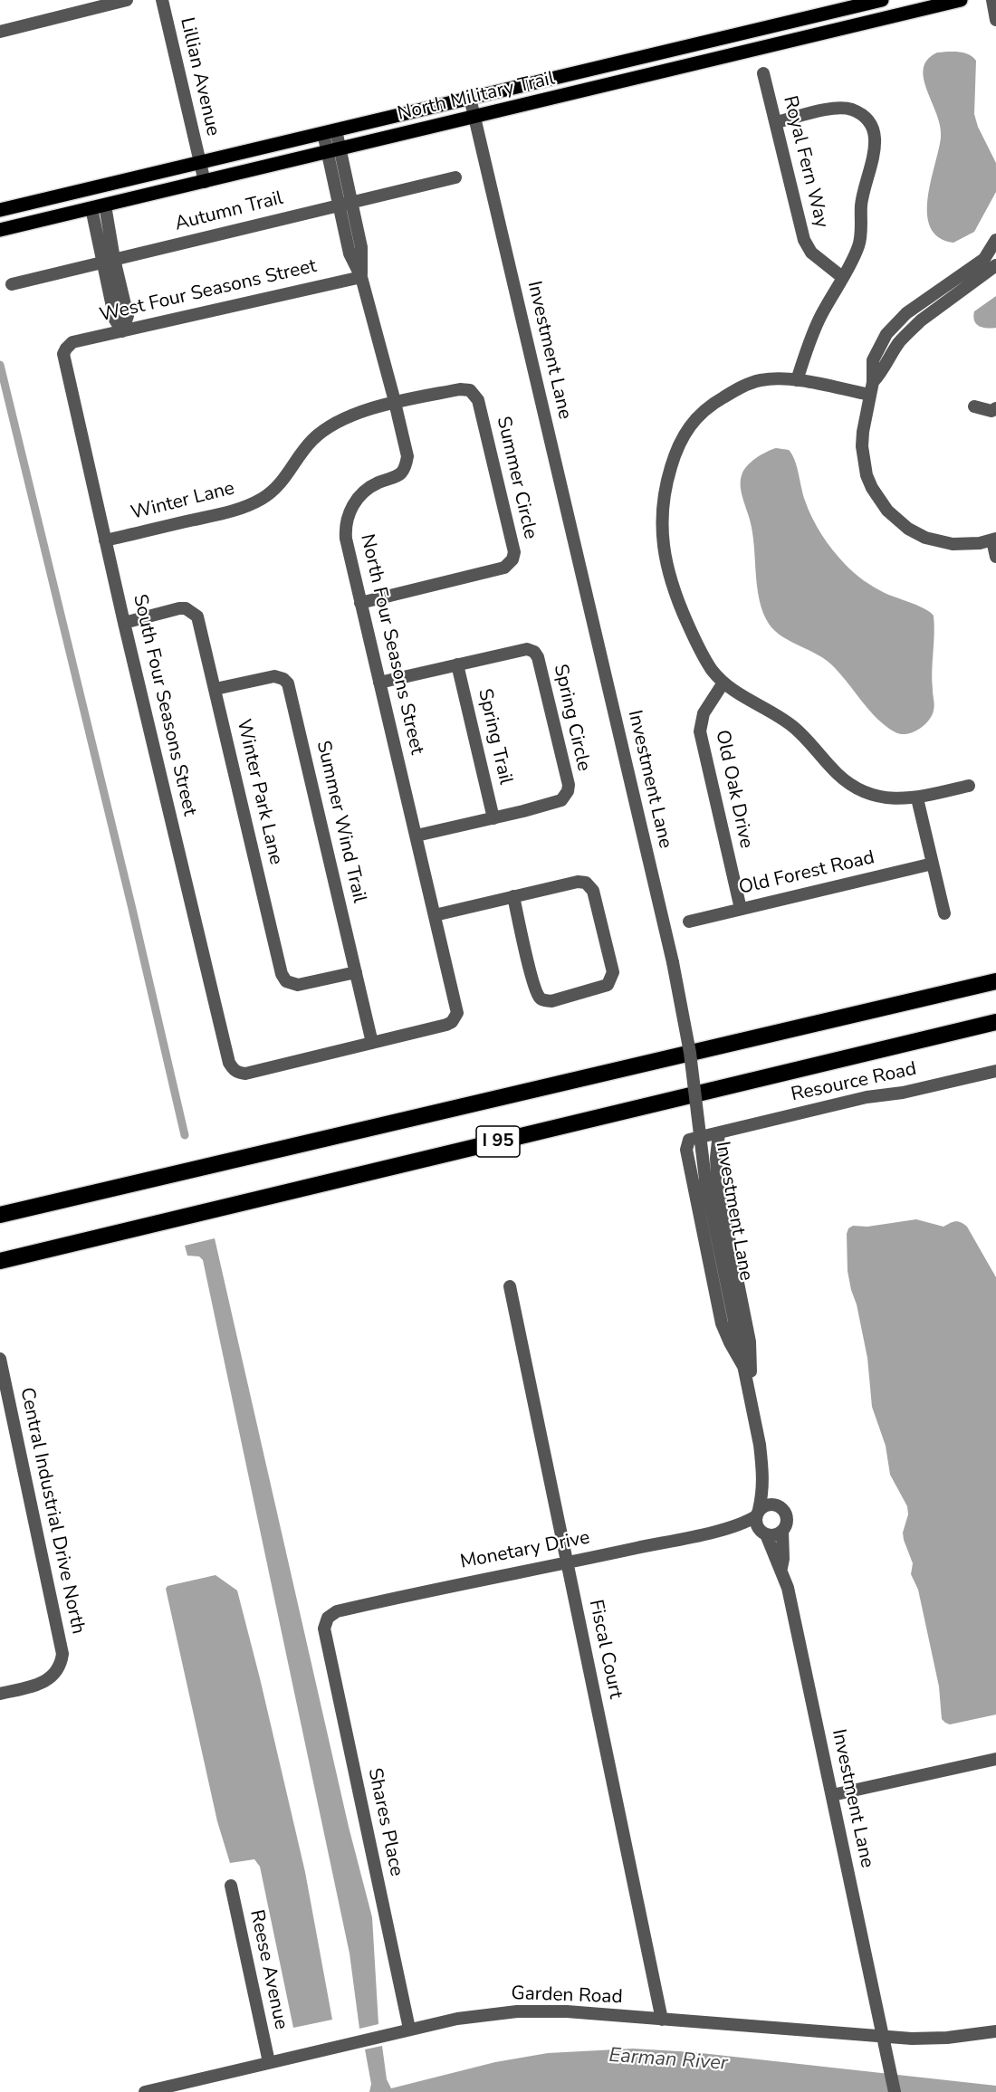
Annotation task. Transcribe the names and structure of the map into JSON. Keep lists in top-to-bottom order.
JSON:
{
  "streets": {
    "highway": ["I 95"],
    "main road": ["North Military Trail"],
    "street": [
      "Lillian Avenue",
      "Royal Fern Way",
      "Autumn Trail",
      "West Four Seasons Street",
      "Investment Lane",
      "Summer Circle",
      "Winter Lane",
      "North Four Seasons Street",
      "South Four Seasons Street",
      "Spring Circle",
      "Spring Trail",
      "Old Oak Drive",
      "Winter Park Lane",
      "Summer Wind Trail",
      "Old Forest Road",
      "Resource Road",
      "Central Industrial Drive North",
      "Monetary Drive",
      "Fiscal Court",
      "Shares Place",
      "Reese Avenue",
      "Garden Road"
    ]
  },
  "crossings": [
    ["Lillian Avenue", "North Military Trail"],
    ["North Military Trail", "Investment Lane"],
    ["North Military Trail", "North Four Seasons Street"],
    ["Autumn Trail", "North Four Seasons Street"],
    ["West Four Seasons Street", "North Four Seasons Street"],
    ["West Four Seasons Street", "South Four Seasons Street"],
    ["Investment Lane", "Resource Road"],
    ["Investment Lane", "Monetary Drive"],
    ["Investment Lane", "Garden Road"],
    ["Summer Circle", "Winter Lane"],
    ["Summer Circle", "North Four Seasons Street"],
    ["Winter Lane", "North Four Seasons Street"],
    ["Winter Lane", "South Four Seasons Street"],
    ["North Four Seasons Street", "South Four Seasons Street"],
    ["North Four Seasons Street", "Spring Circle"],
    ["North Four Seasons Street", "Summer Wind Trail"],
    ["South Four Seasons Street", "Winter Park Lane"],
    ["South Four Seasons Street", "Summer Wind Trail"],
    ["Spring Circle", "Spring Trail"],
    ["Old Oak Drive", "Old Forest Road"],
    ["Winter Park Lane", "Summer Wind Trail"],
    ["Monetary Drive", "Fiscal Court"],
    ["Monetary Drive", "Shares Place"],
    ["Fiscal Court", "Garden Road"],
    ["Shares Place", "Garden Road"],
    ["Reese Avenue", "Garden Road"]
  ],
  "water": ["Earman River"]
}
